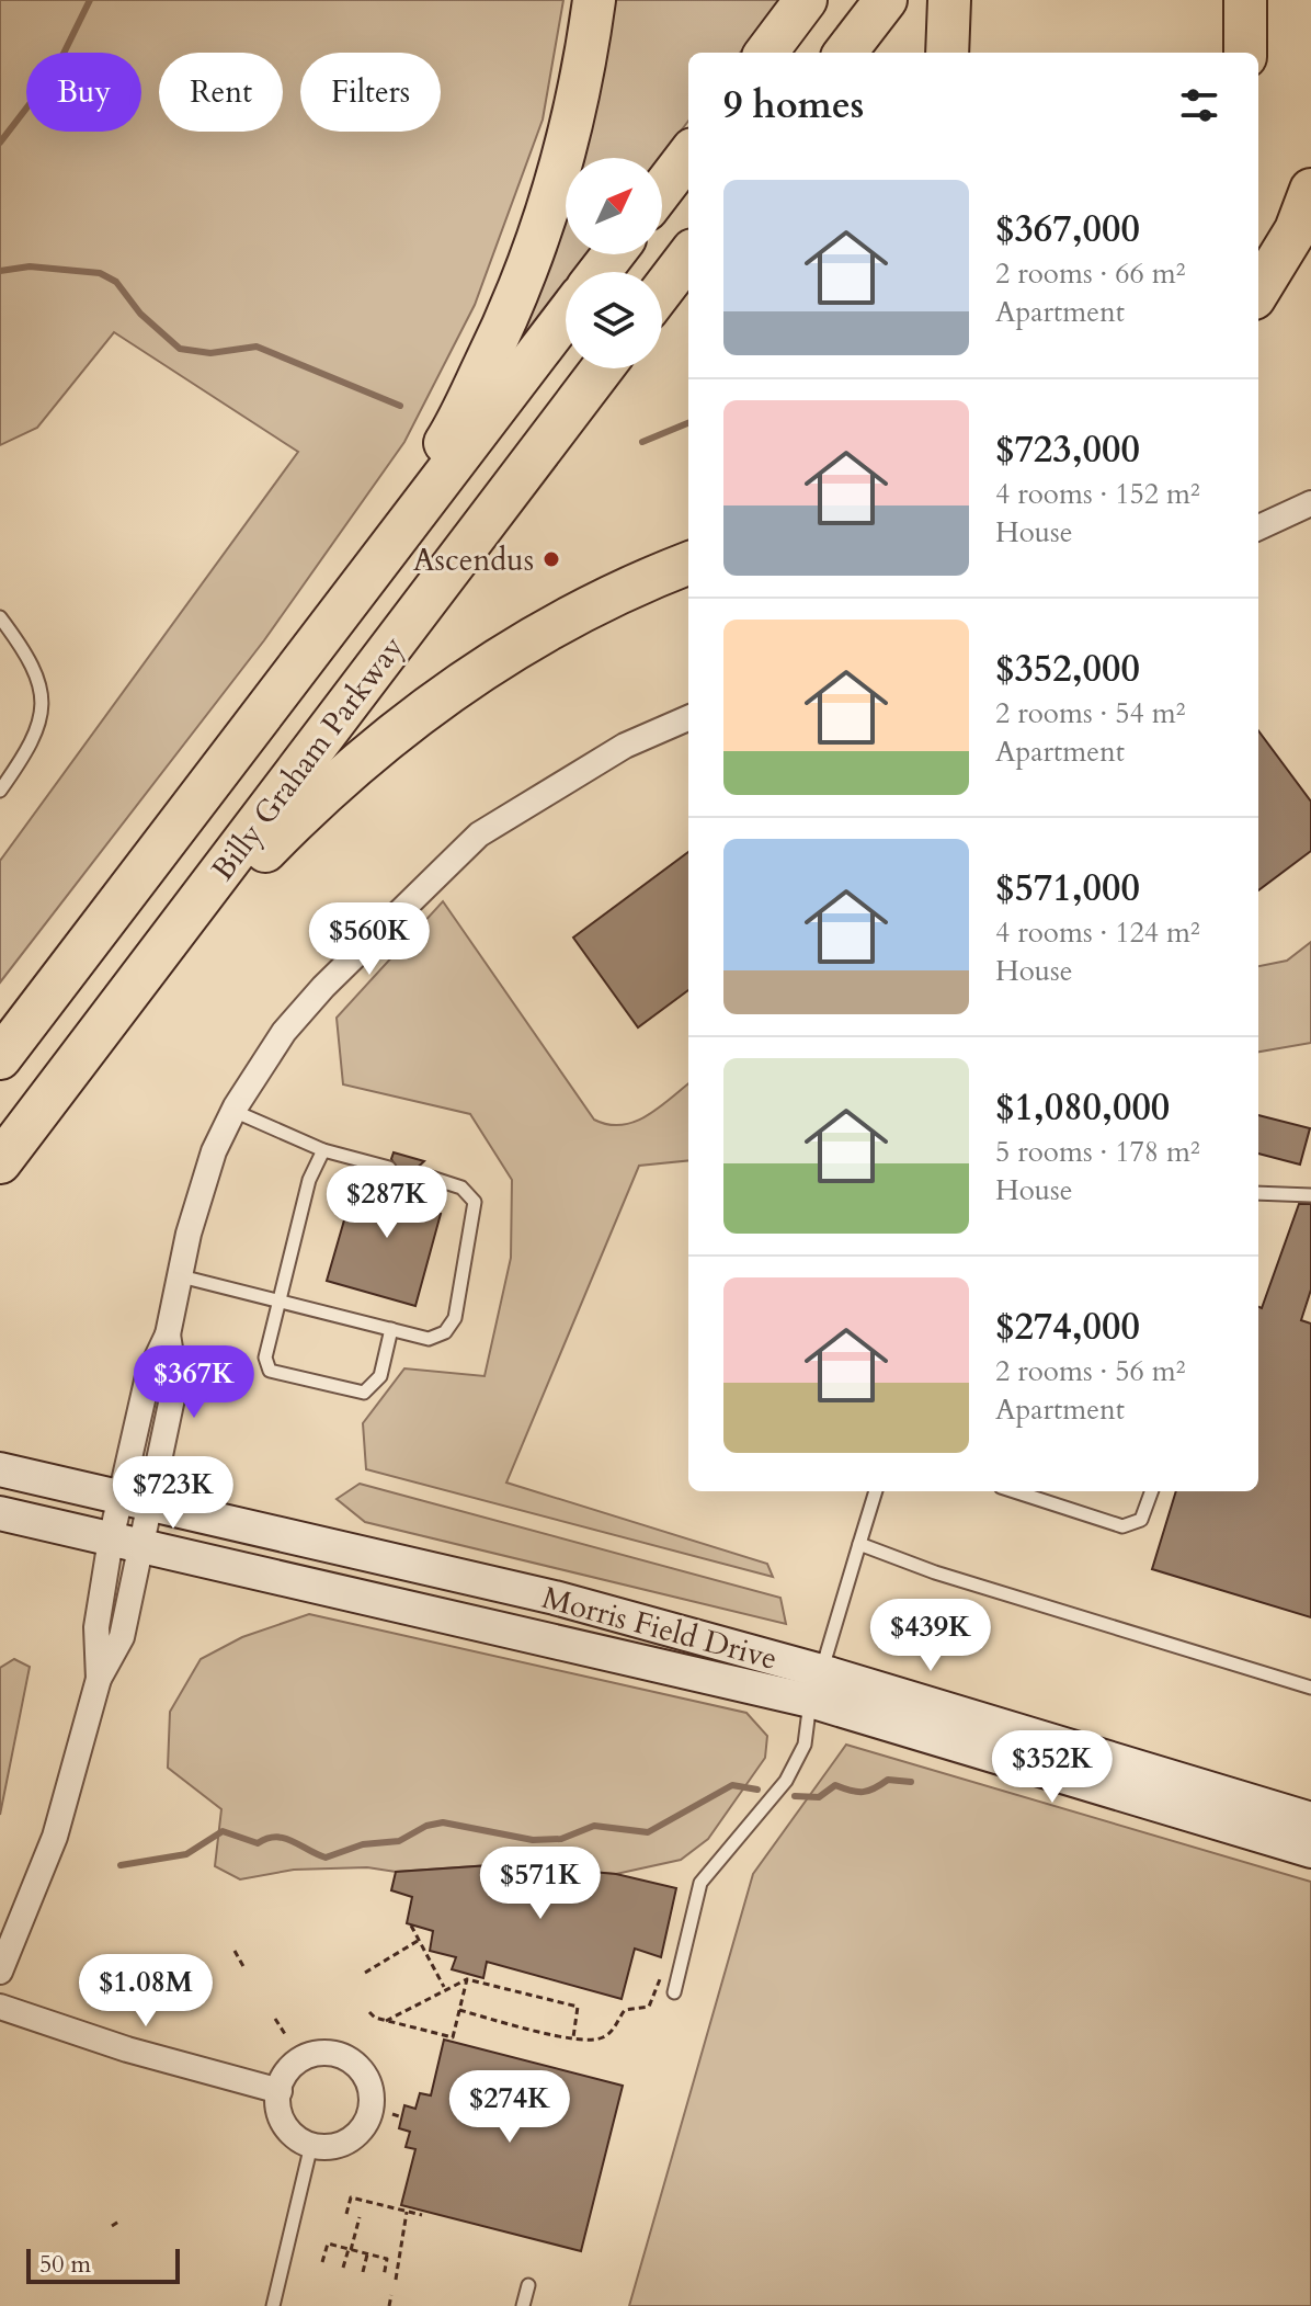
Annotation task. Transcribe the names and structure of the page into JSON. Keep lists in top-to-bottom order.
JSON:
{
  "streets": {
    "highway": ["Billy Graham Parkway"],
    "street": ["Morris Field Drive"]
  },
  "places": ["Ascendus"],
  "scale_bar": "50 m",
  "north": "top right",
  "page": {
    "chip": ["Buy", "Rent", "Filters"],
    "heading": "9 homes",
    "list": [
      {
        "name": "$367,000",
        "note": "2 rooms · 66 m² · Apartment"
      },
      {
        "name": "$723,000",
        "note": "4 rooms · 152 m² · House"
      },
      {
        "name": "$352,000",
        "note": "2 rooms · 54 m² · Apartment"
      },
      {
        "name": "$571,000",
        "note": "4 rooms · 124 m² · House"
      },
      {
        "name": "$1,080,000",
        "note": "5 rooms · 178 m² · House"
      },
      {
        "name": "$274,000",
        "note": "2 rooms · 56 m² · Apartment"
      }
    ],
    "price": [
      "$560K",
      "$287K",
      "$367K",
      "$723K",
      "$439K",
      "$352K",
      "$571K",
      "$1.08M",
      "$274K"
    ],
    "scale": "50 m"
  }
}
